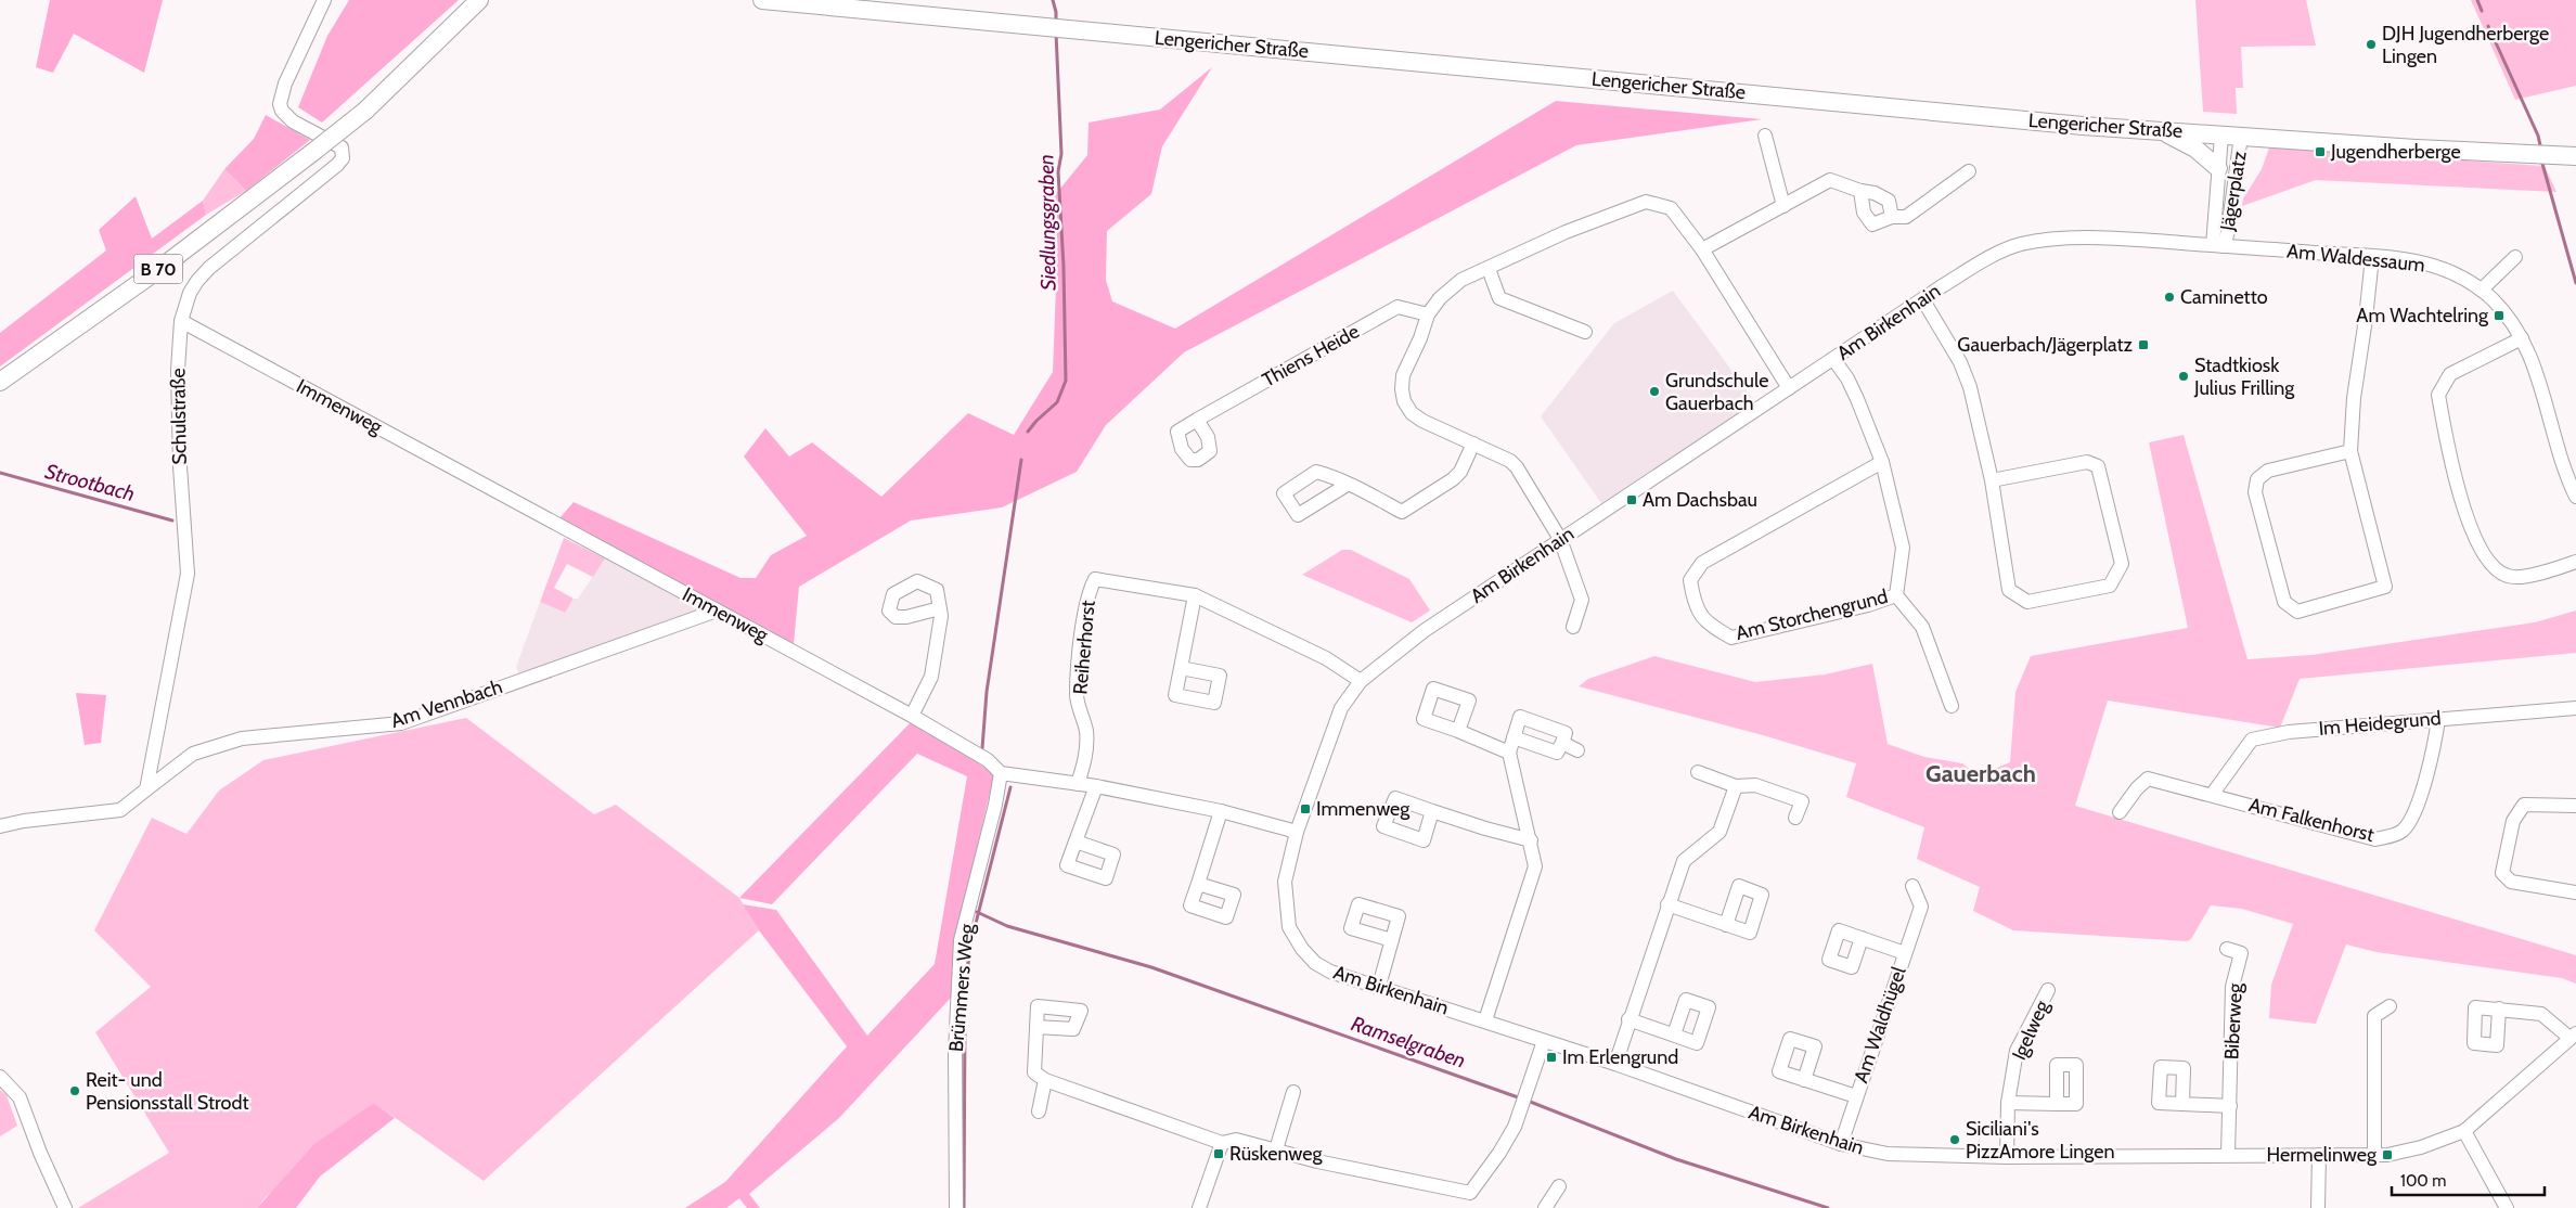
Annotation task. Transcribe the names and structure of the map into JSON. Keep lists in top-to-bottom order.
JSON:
{
  "streets": {
    "main road": ["Lengericher Straße", "B 70"],
    "street": [
      "Jägerplatz",
      "Am Waldessaum",
      "Am Birkenhain",
      "Thiens Heide",
      "Immenweg",
      "Schulstraße",
      "Am Storchengrund",
      "Reiherhorst",
      "Am Vennbach",
      "Im Heidegrund",
      "Am Falkenhorst",
      "Brümmers Weg",
      "Biberweg",
      "Am Waldhügel",
      "Igelweg"
    ]
  },
  "crossings": [
    ["Lengericher Straße", "Jägerplatz"],
    ["Jägerplatz", "Am Waldessaum"],
    ["Jägerplatz", "Am Birkenhain"],
    ["Am Waldessaum", "Am Birkenhain"],
    ["Am Birkenhain", "Immenweg"],
    ["Am Birkenhain", "Am Storchengrund"],
    ["Am Birkenhain", "Reiherhorst"],
    ["Am Birkenhain", "Biberweg"],
    ["Am Birkenhain", "Am Waldhügel"],
    ["Am Birkenhain", "Igelweg"],
    ["Immenweg", "Schulstraße"],
    ["Immenweg", "Reiherhorst"],
    ["Immenweg", "Am Vennbach"],
    ["Immenweg", "Brümmers Weg"],
    ["Schulstraße", "Am Vennbach"],
    ["Im Heidegrund", "Am Falkenhorst"]
  ],
  "districts": ["Gauerbach"],
  "water": ["Siedlungsgraben", "Strootbach", "Ramselgraben"],
  "places": {
    "other": [
      "DJH Jugendherberge Lingen",
      "Caminetto",
      "Stadtkiosk Julius Frilling",
      "Grundschule Gauerbach",
      "Reit- und Pensionsstall Strodt",
      "Siciliani's PizzAmore Lingen"
    ],
    "transit": [
      "Jugendherberge",
      "Am Wachtelring",
      "Gauerbach/Jägerplatz",
      "Am Dachsbau",
      "Immenweg",
      "Im Erlengrund",
      "Rüskenweg",
      "Hermelinweg"
    ]
  },
  "scale_bar": "100 m"
}
